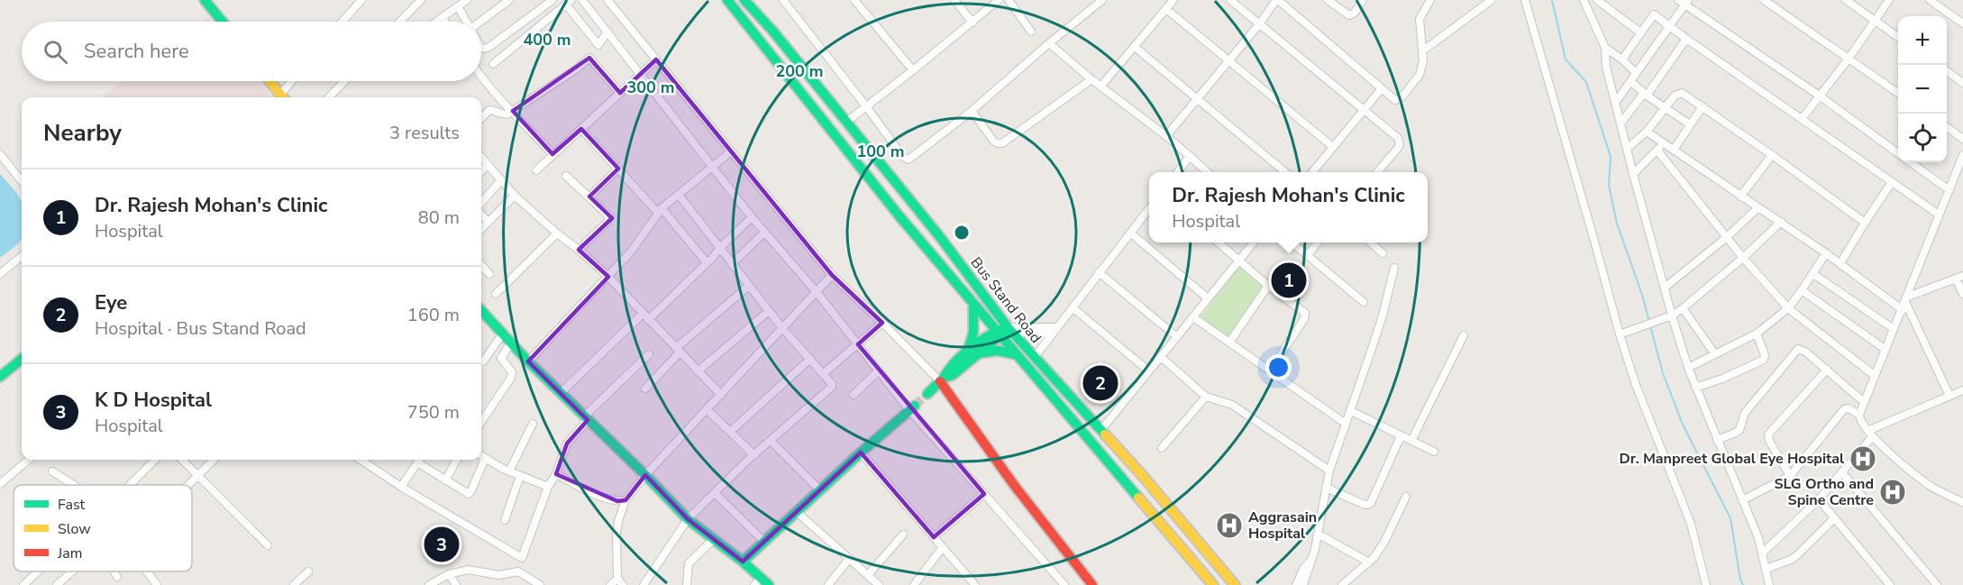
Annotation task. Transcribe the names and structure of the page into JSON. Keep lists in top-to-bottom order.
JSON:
{
  "streets": {
    "main road": ["Bus Stand Road"]
  },
  "places": {
    "hospital": ["Dr. Manpreet Global Eye Hospital", "SLG Ortho and Spine Centre", "Aggrasain Hospital"]
  },
  "legend": ["Fast", "Slow", "Jam"],
  "page": {
    "map_buttons": ["+", "−"],
    "search": "Search here",
    "heading": ["Nearby", "3 results"],
    "list": [
      {
        "mark": "1",
        "name": "Dr. Rajesh Mohan's Clinic",
        "note": "Hospital",
        "value": "80 m"
      },
      {
        "mark": "2",
        "name": "Eye",
        "note": "Hospital · Bus Stand Road",
        "value": "160 m"
      },
      {
        "mark": "3",
        "name": "K D Hospital",
        "note": "Hospital",
        "value": "750 m"
      }
    ],
    "popup": ["Dr. Rajesh Mohan's Clinic", "Hospital"],
    "pins": ["1", "2", "3"]
  },
  "rings": [
    "400 m",
    "200 m",
    "300 m",
    "100 m"
  ]
}
